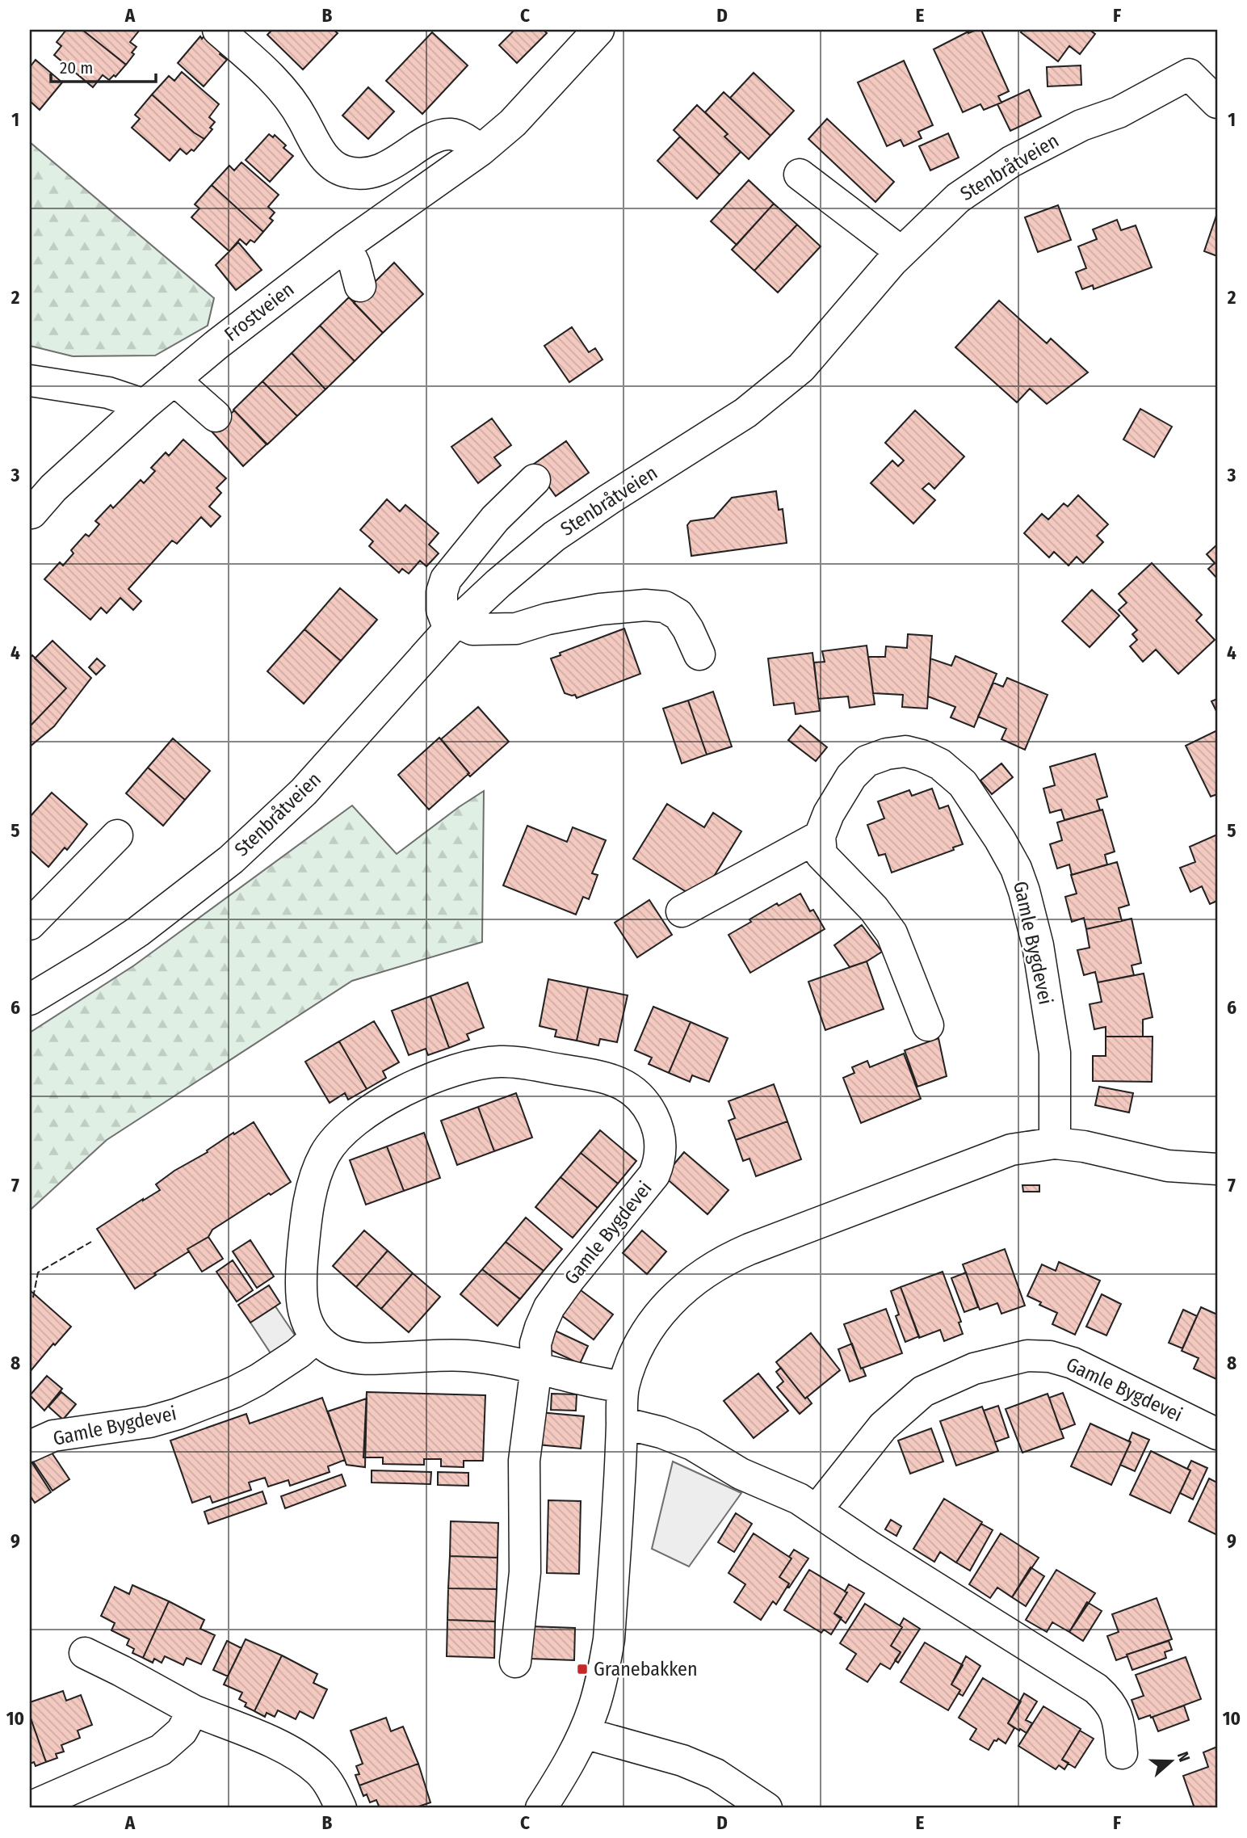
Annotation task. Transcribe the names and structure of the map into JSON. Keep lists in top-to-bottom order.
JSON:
{
  "streets": {
    "street": ["Stenbråtveien", "Frostveien", "Gamle Bygdevei"]
  },
  "places": {
    "transit": ["Granebakken"]
  },
  "scale_bar": "20 m",
  "north": "right",
  "grid": {
    "columns": [
      "A",
      "B",
      "C",
      "D",
      "E",
      "F"
    ],
    "rows": [
      "1",
      "2",
      "3",
      "4",
      "5",
      "6",
      "7",
      "8",
      "9",
      "10"
    ]
  }
}
